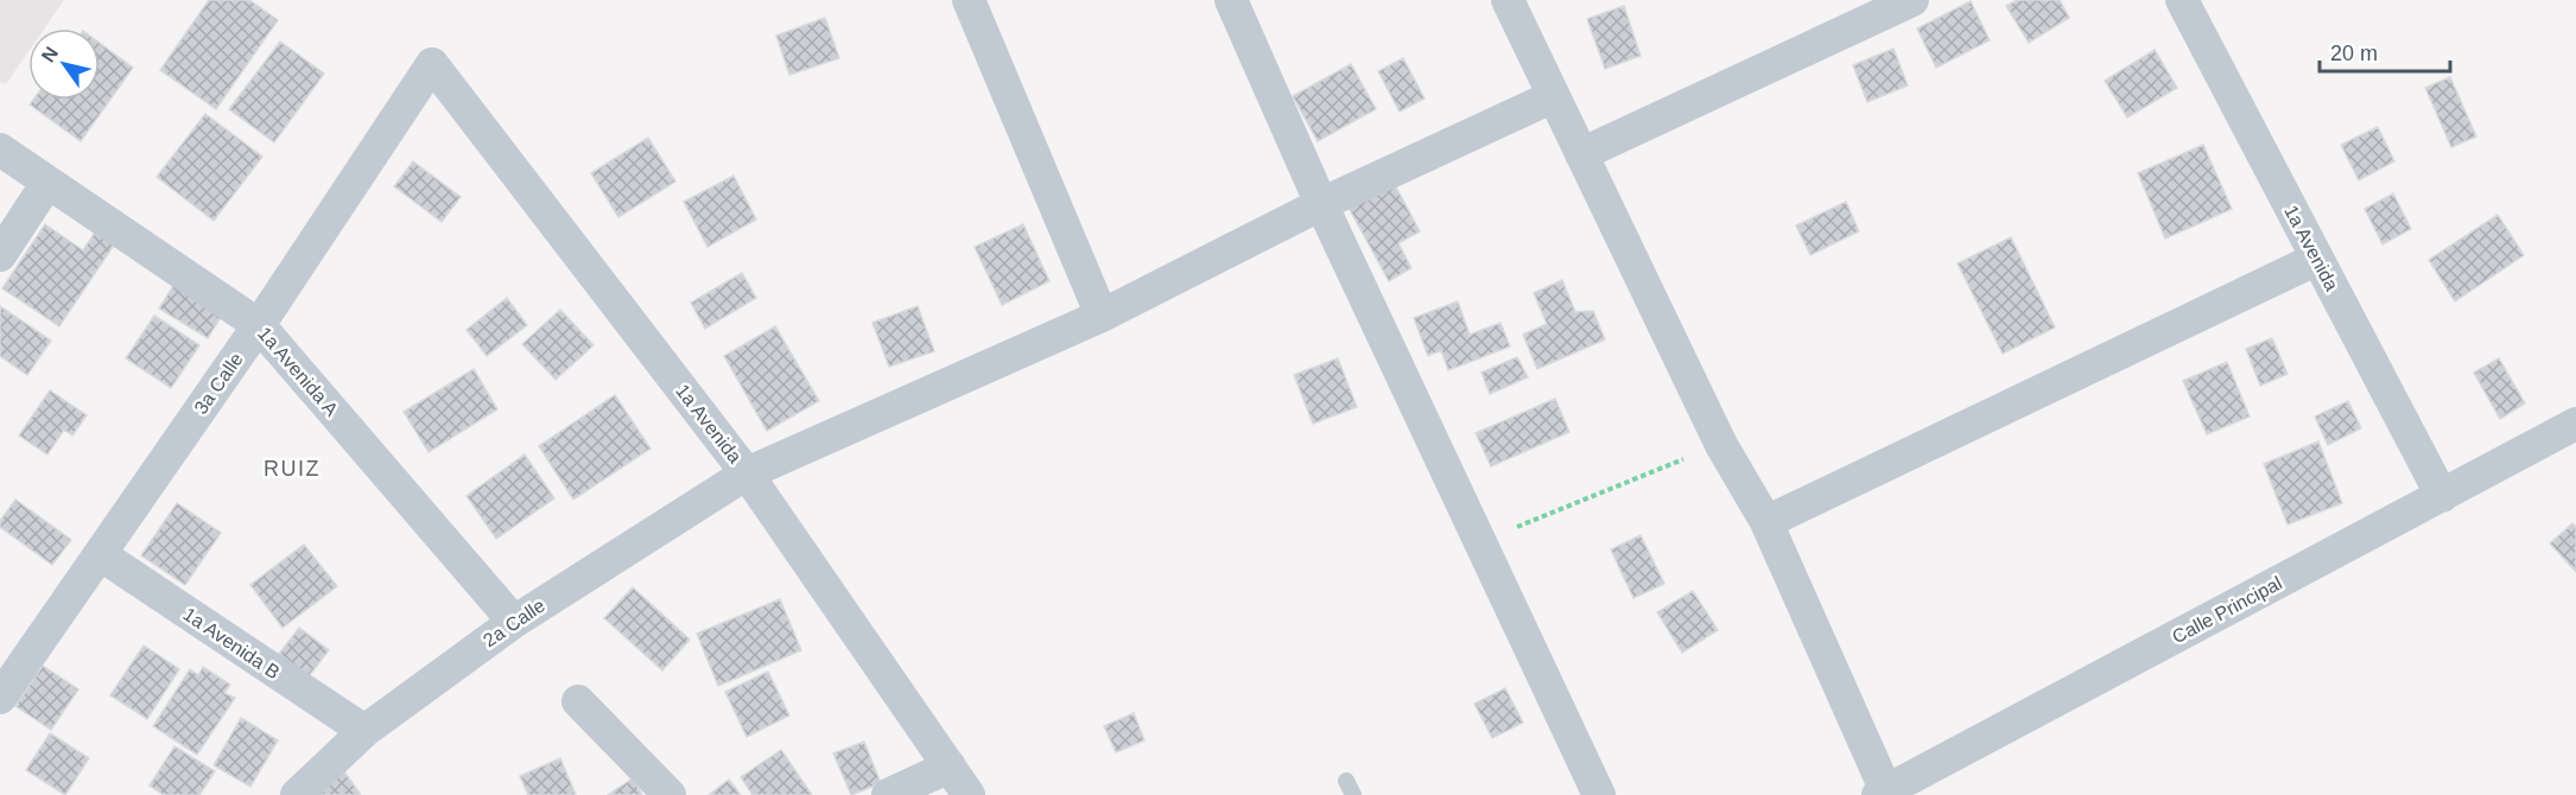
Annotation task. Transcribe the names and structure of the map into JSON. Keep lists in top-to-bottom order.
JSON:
{
  "streets": {
    "street": [
      "1a Avenida",
      "1a Avenida A",
      "3a Calle",
      "Calle Principal",
      "2a Calle",
      "1a Avenida B"
    ]
  },
  "crossings": [
    ["1a Avenida", "3a Calle"],
    ["1a Avenida", "Calle Principal"],
    ["1a Avenida", "2a Calle"],
    ["1a Avenida A", "3a Calle"],
    ["1a Avenida A", "2a Calle"],
    ["3a Calle", "1a Avenida B"],
    ["2a Calle", "1a Avenida B"]
  ],
  "districts": ["RUIZ"],
  "scale_bar": "20 m",
  "north": "top left"
}
